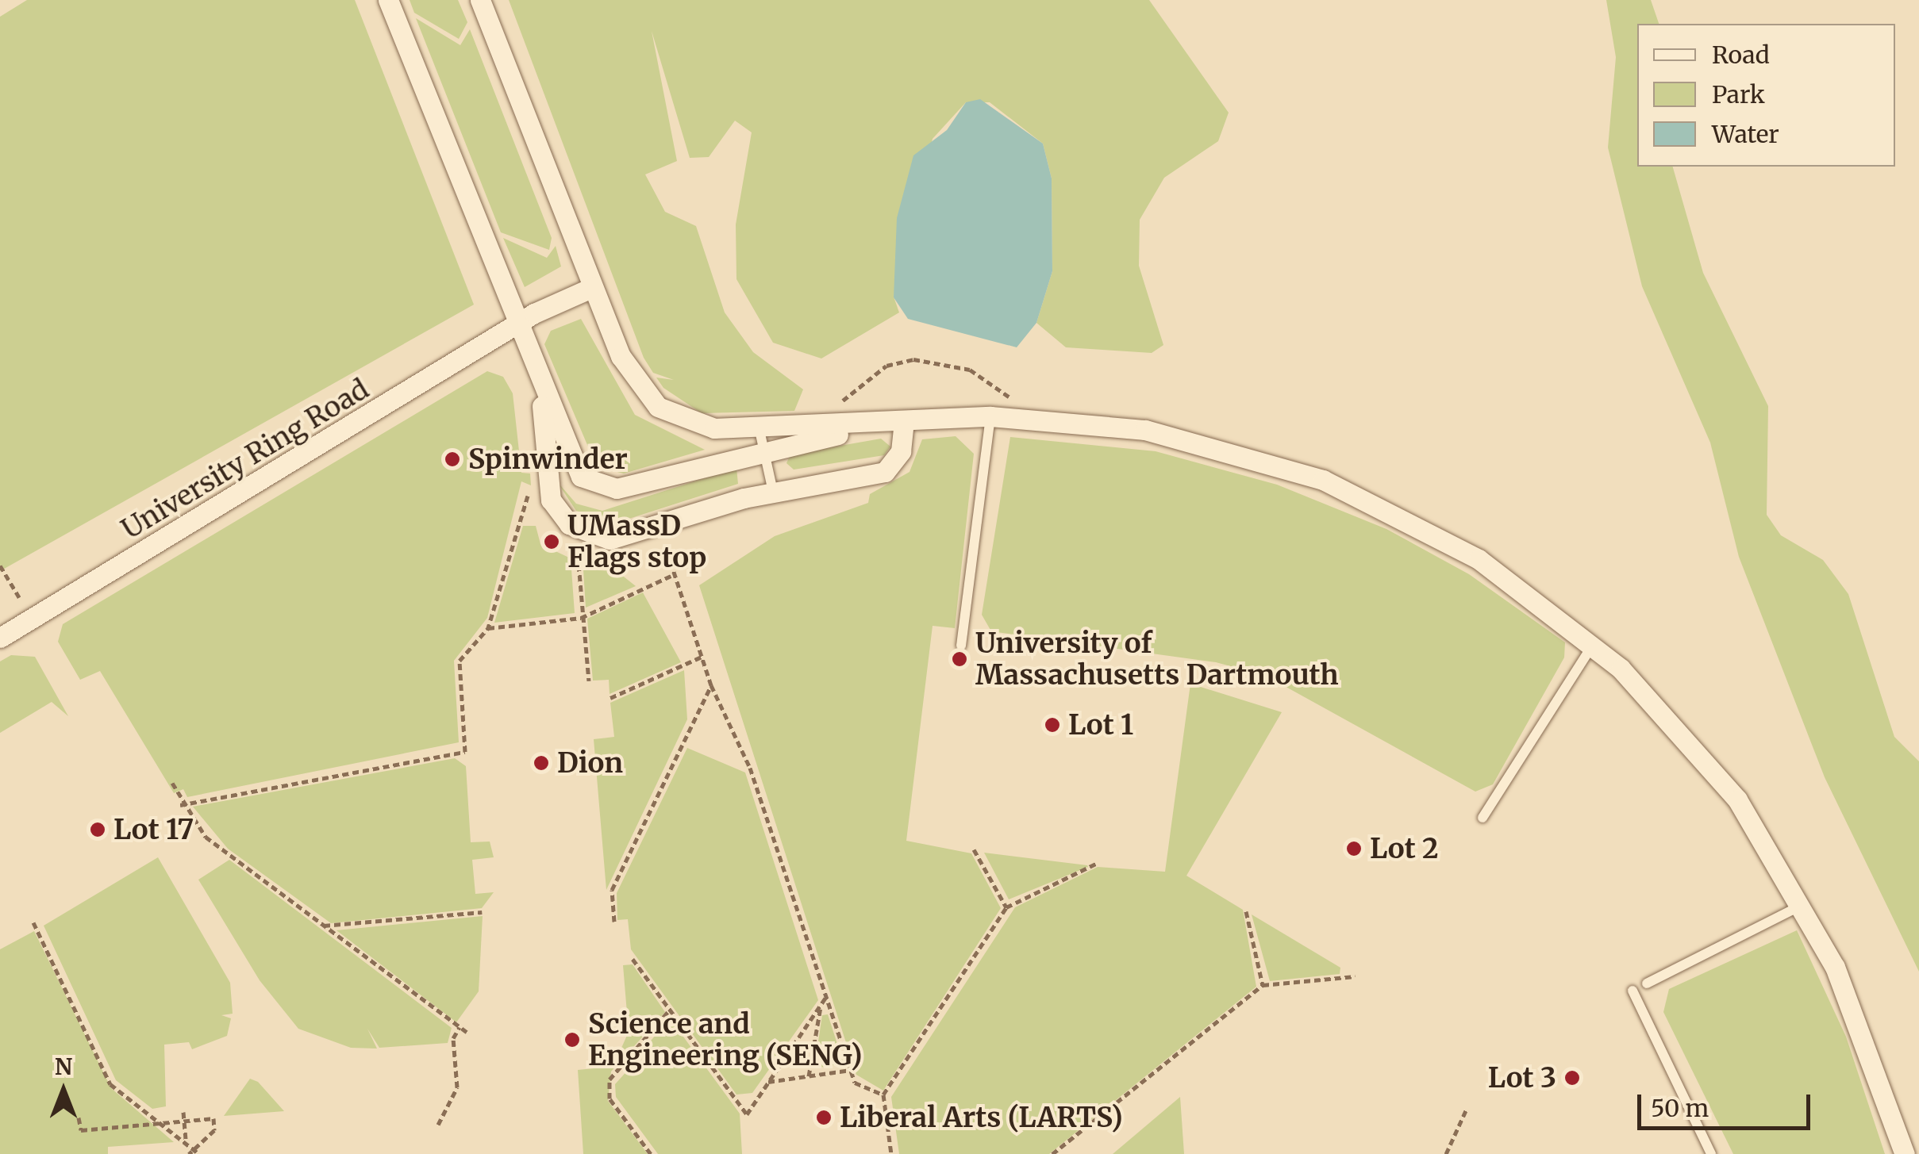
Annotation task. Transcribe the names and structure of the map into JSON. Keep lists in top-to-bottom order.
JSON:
{
  "streets": {
    "street": ["University Ring Road"]
  },
  "places": [
    "Spinwinder",
    "UMassD Flags stop",
    "University of Massachusetts Dartmouth",
    "Lot 1",
    "Dion",
    "Lot 17",
    "Lot 2",
    "Science and Engineering (SENG)",
    "Lot 3",
    "Liberal Arts (LARTS)"
  ],
  "legend": ["Road", "Park", "Water"],
  "scale_bar": "50 m",
  "north": "top"
}
